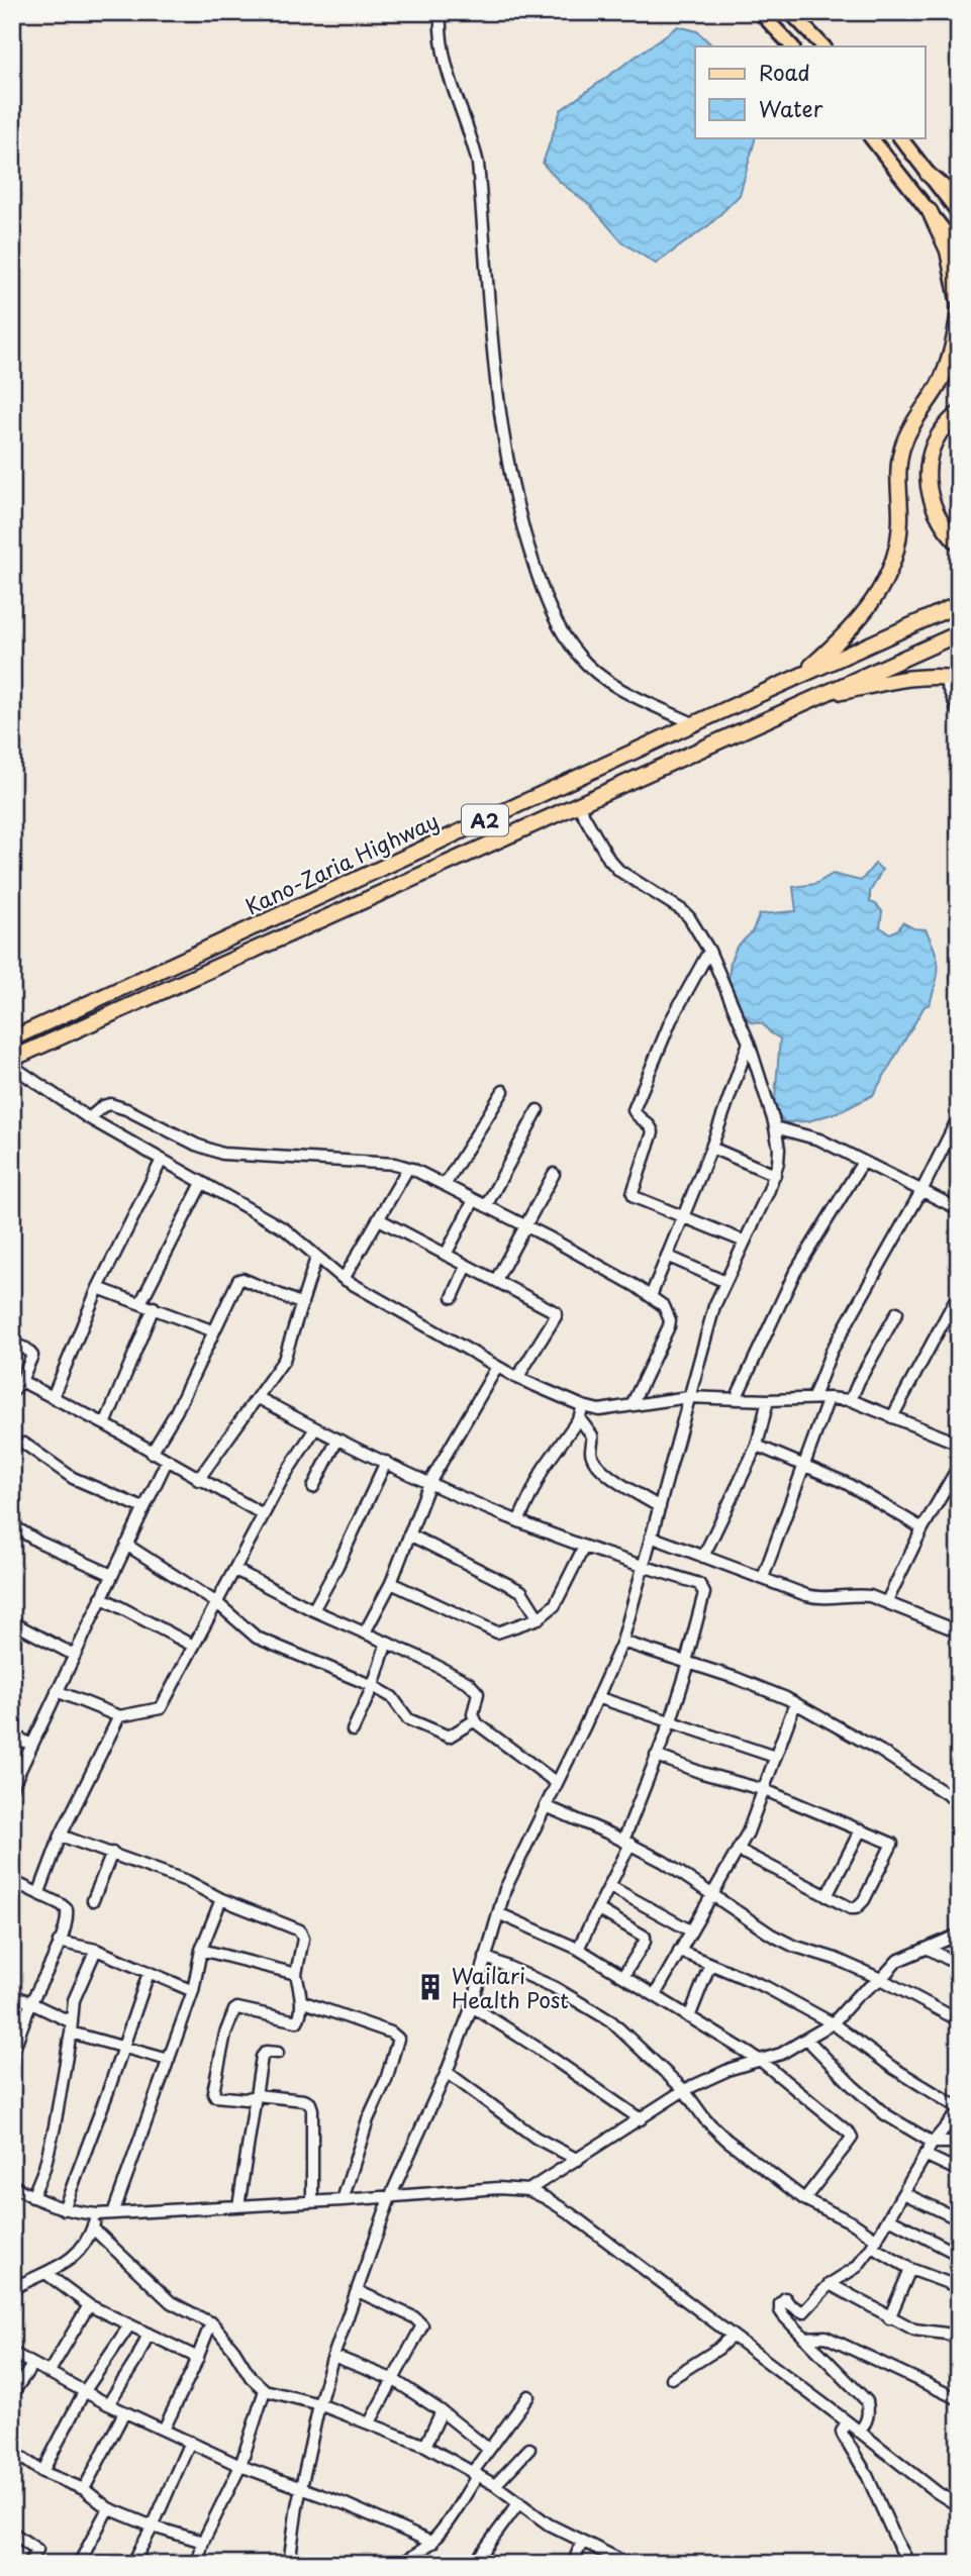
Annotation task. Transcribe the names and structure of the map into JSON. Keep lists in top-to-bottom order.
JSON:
{
  "streets": {
    "highway": ["A2", "Kano-Zaria Highway"]
  },
  "places": {
    "building": ["Wailari Health Post"]
  },
  "legend": ["Road", "Water"]
}
